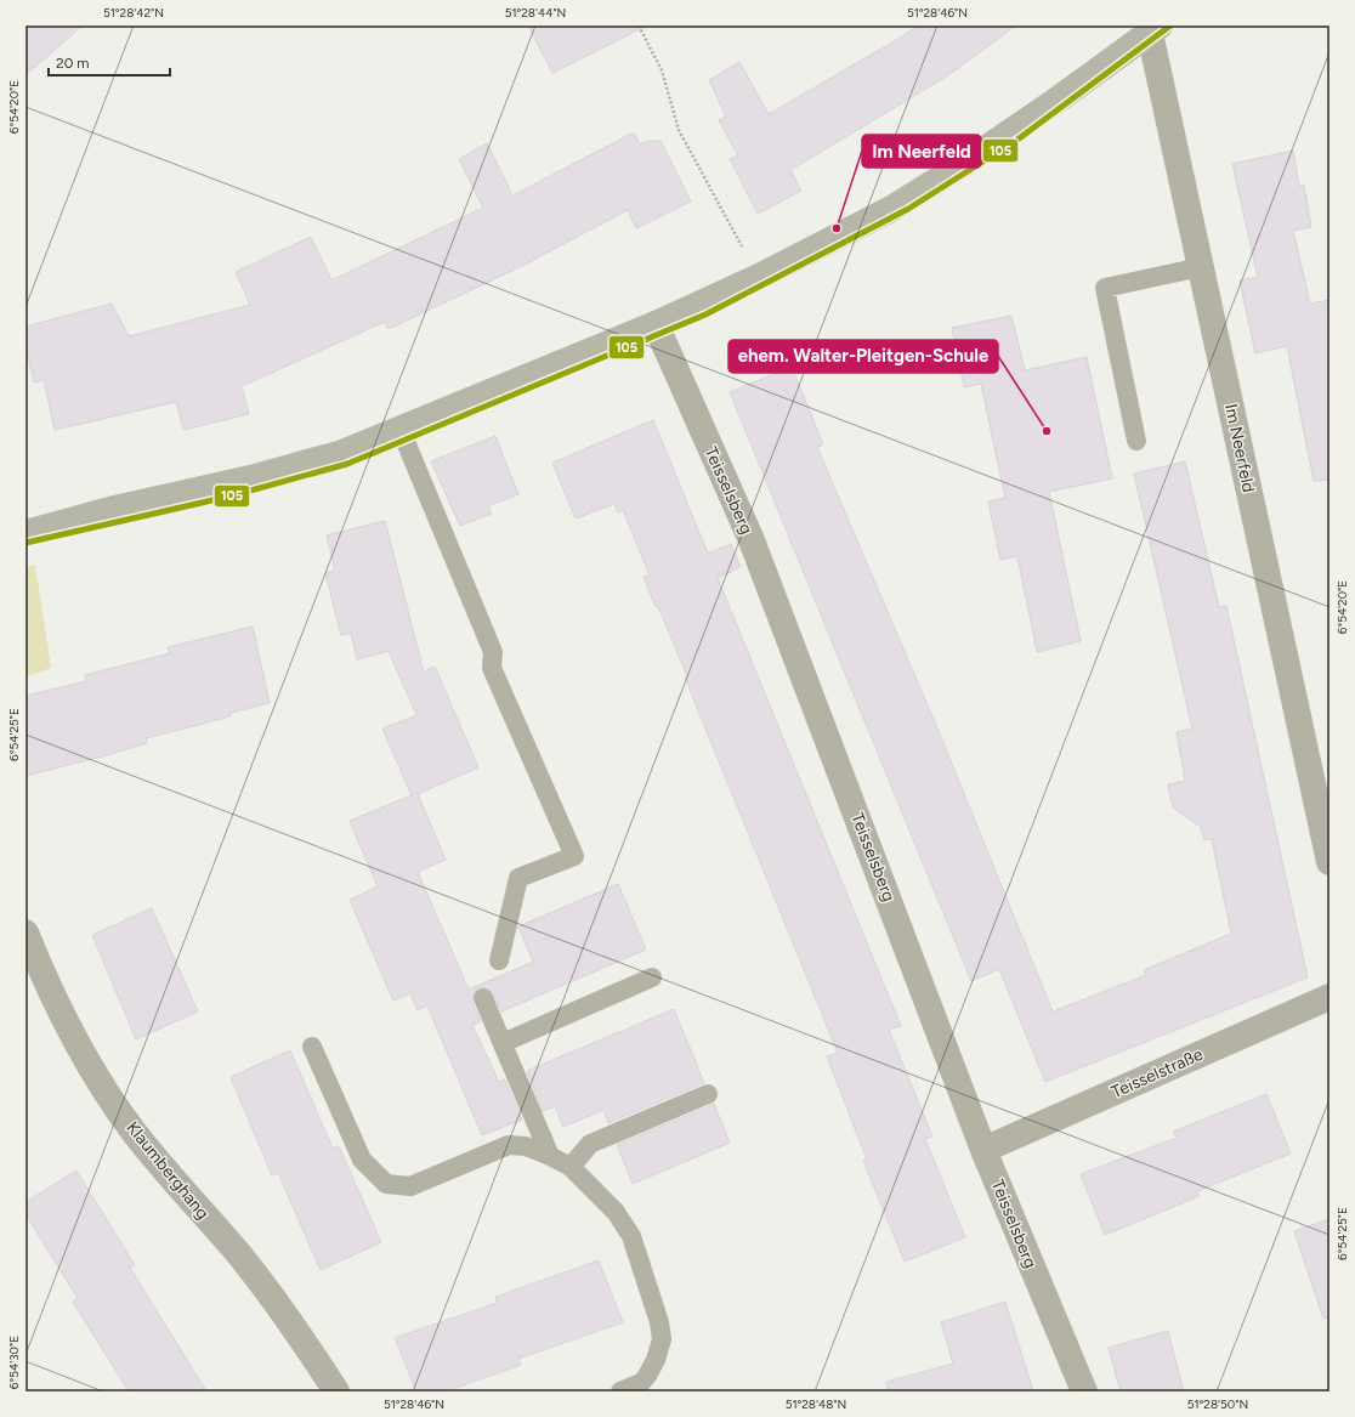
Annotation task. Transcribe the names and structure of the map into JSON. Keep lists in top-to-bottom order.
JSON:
{
  "streets": {
    "street": [
      "Im Neerfeld",
      "Teisselsberg",
      "Teisselstraße",
      "Klaumberghang"
    ]
  },
  "crossings": [
    ["Teisselsberg", "Teisselstraße"]
  ],
  "places": ["Im Neerfeld", "ehem. Walter-Pleitgen-Schule"],
  "lines": ["transit line 105"],
  "scale_bar": "20 m",
  "coordinates": [
    "51°28'42\"N",
    "51°28'44\"N",
    "51°28'46\"N",
    "6°54'20\"E",
    "6°54'25\"E",
    "6°54'30\"E",
    "51°28'48\"N",
    "51°28'50\"N"
  ]
}
